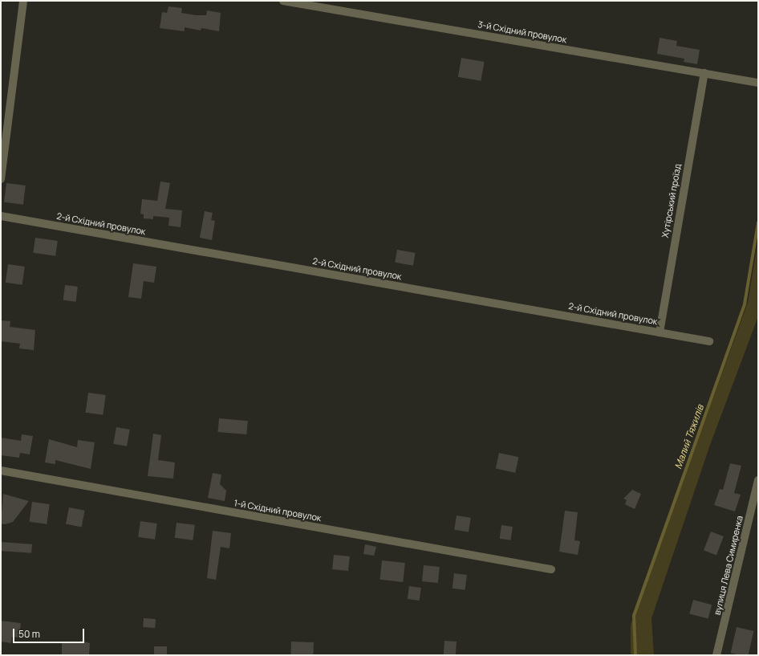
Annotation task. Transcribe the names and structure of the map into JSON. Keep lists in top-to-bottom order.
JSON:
{
  "streets": {
    "street": [
      "3-й Східний провулок",
      "Хутірський проїзд",
      "2-й Східний провулок",
      "1-й Східний провулок",
      "вулиця Лева Симиренка"
    ]
  },
  "crossings": [
    ["3-й Східний провулок", "Хутірський проїзд"],
    ["Хутірський проїзд", "2-й Східний провулок"]
  ],
  "water": ["Малий Тяжилів"],
  "scale_bar": "50 m"
}
